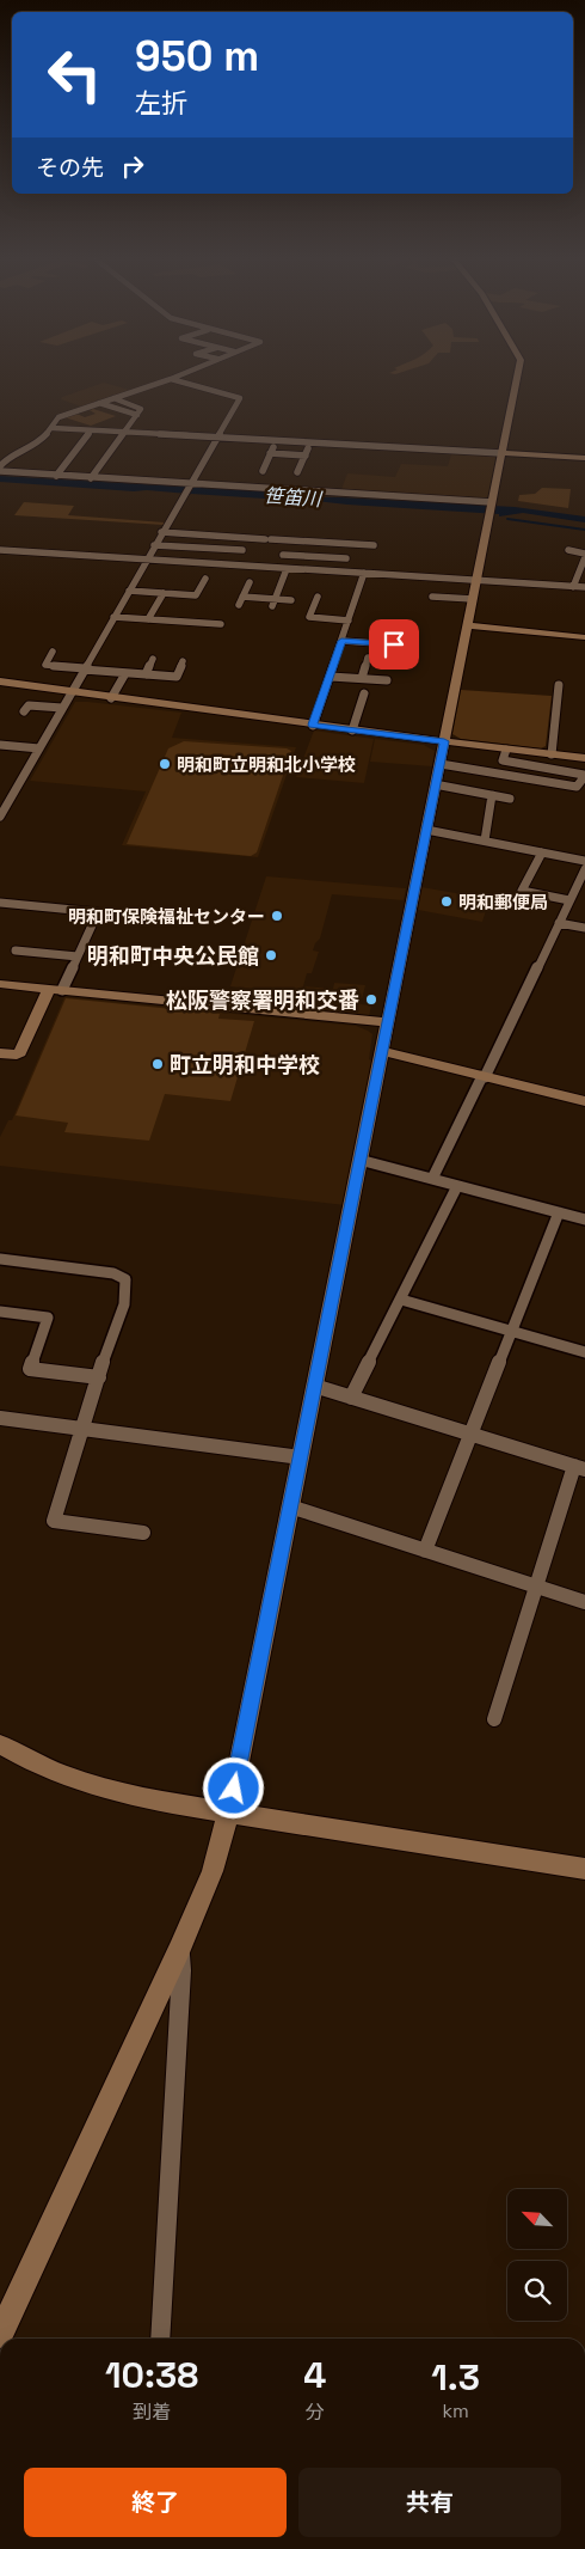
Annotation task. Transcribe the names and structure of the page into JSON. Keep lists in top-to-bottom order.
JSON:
{
  "water": ["笹笛川"],
  "places": [
    "明和町立明和北小学校",
    "明和郵便局",
    "明和町保険福祉センター",
    "明和町中央公民館",
    "松阪警察署明和交番",
    "町立明和中学校"
  ],
  "north": "top left",
  "page": {
    "turn": ["950 m", "左折"],
    "then": "その先",
    "eta": [
      "10:38",
      "到着",
      "4",
      "分",
      "1.3",
      "km"
    ],
    "buttons": ["終了", "共有"]
  }
}
